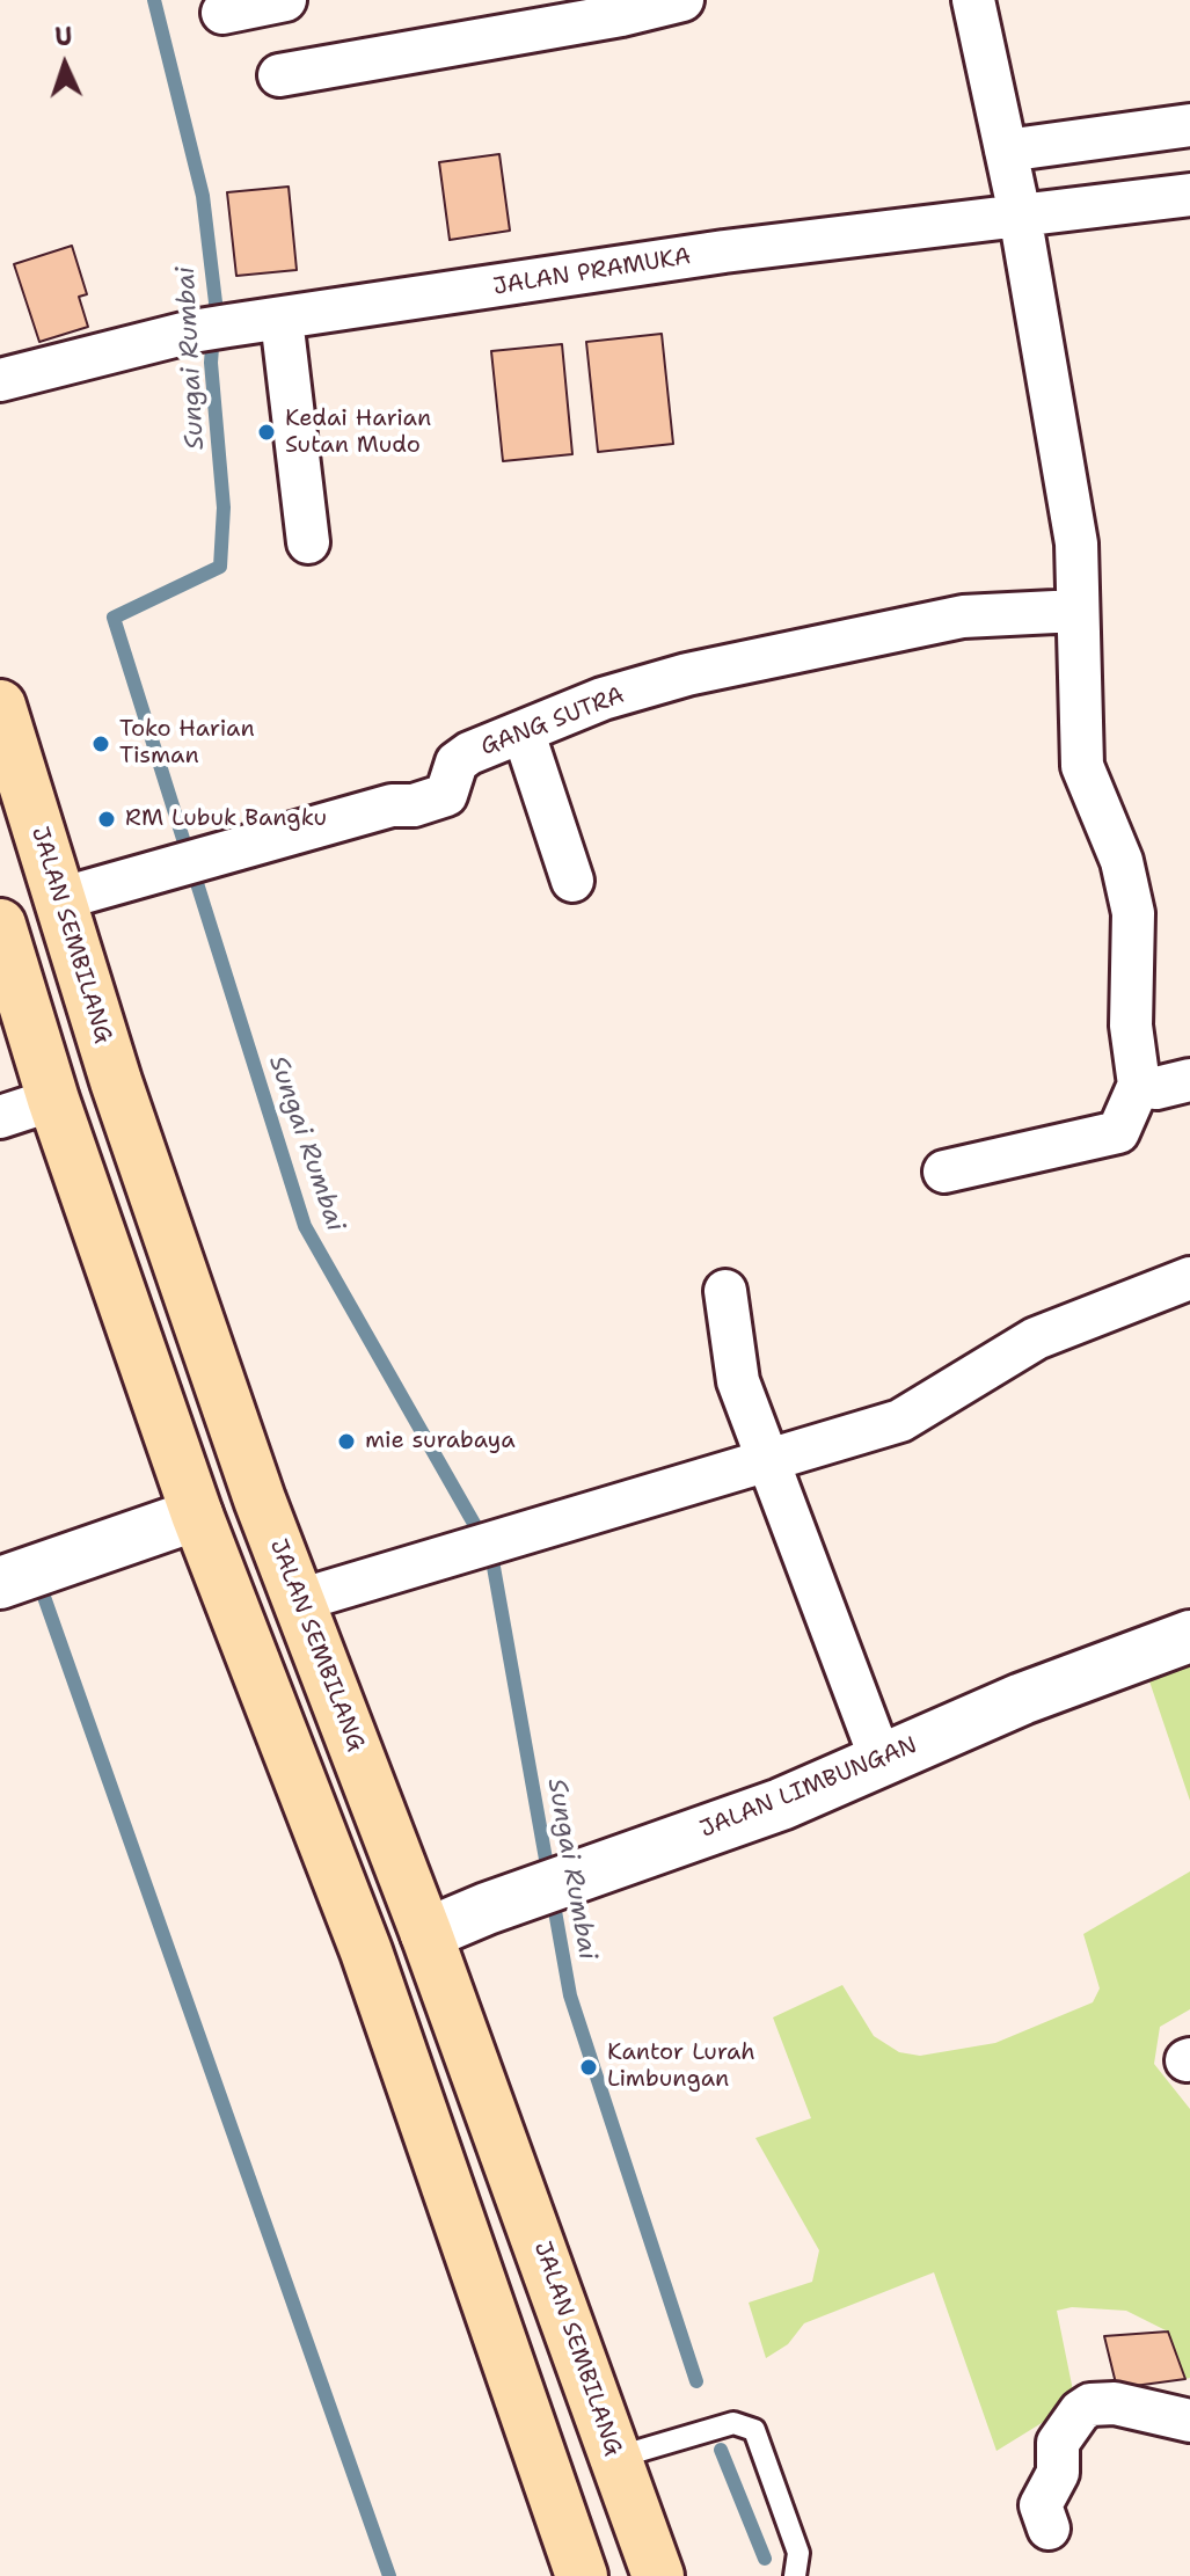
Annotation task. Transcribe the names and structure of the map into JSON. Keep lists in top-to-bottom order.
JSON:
{
  "streets": {
    "main road": ["JALAN SEMBILANG"],
    "street": ["JALAN PRAMUKA", "GANG SUTRA", "JALAN LIMBUNGAN"]
  },
  "crossings": [
    ["GANG SUTRA", "JALAN SEMBILANG"],
    ["JALAN SEMBILANG", "JALAN LIMBUNGAN"]
  ],
  "water": ["Sungai Rumbai"],
  "places": [
    "Kedai Harian Sutan Mudo",
    "Toko Harian Tisman",
    "RM Lubuk Bangku",
    "mie surabaya",
    "Kantor Lurah Limbungan"
  ],
  "north": "top"
}
